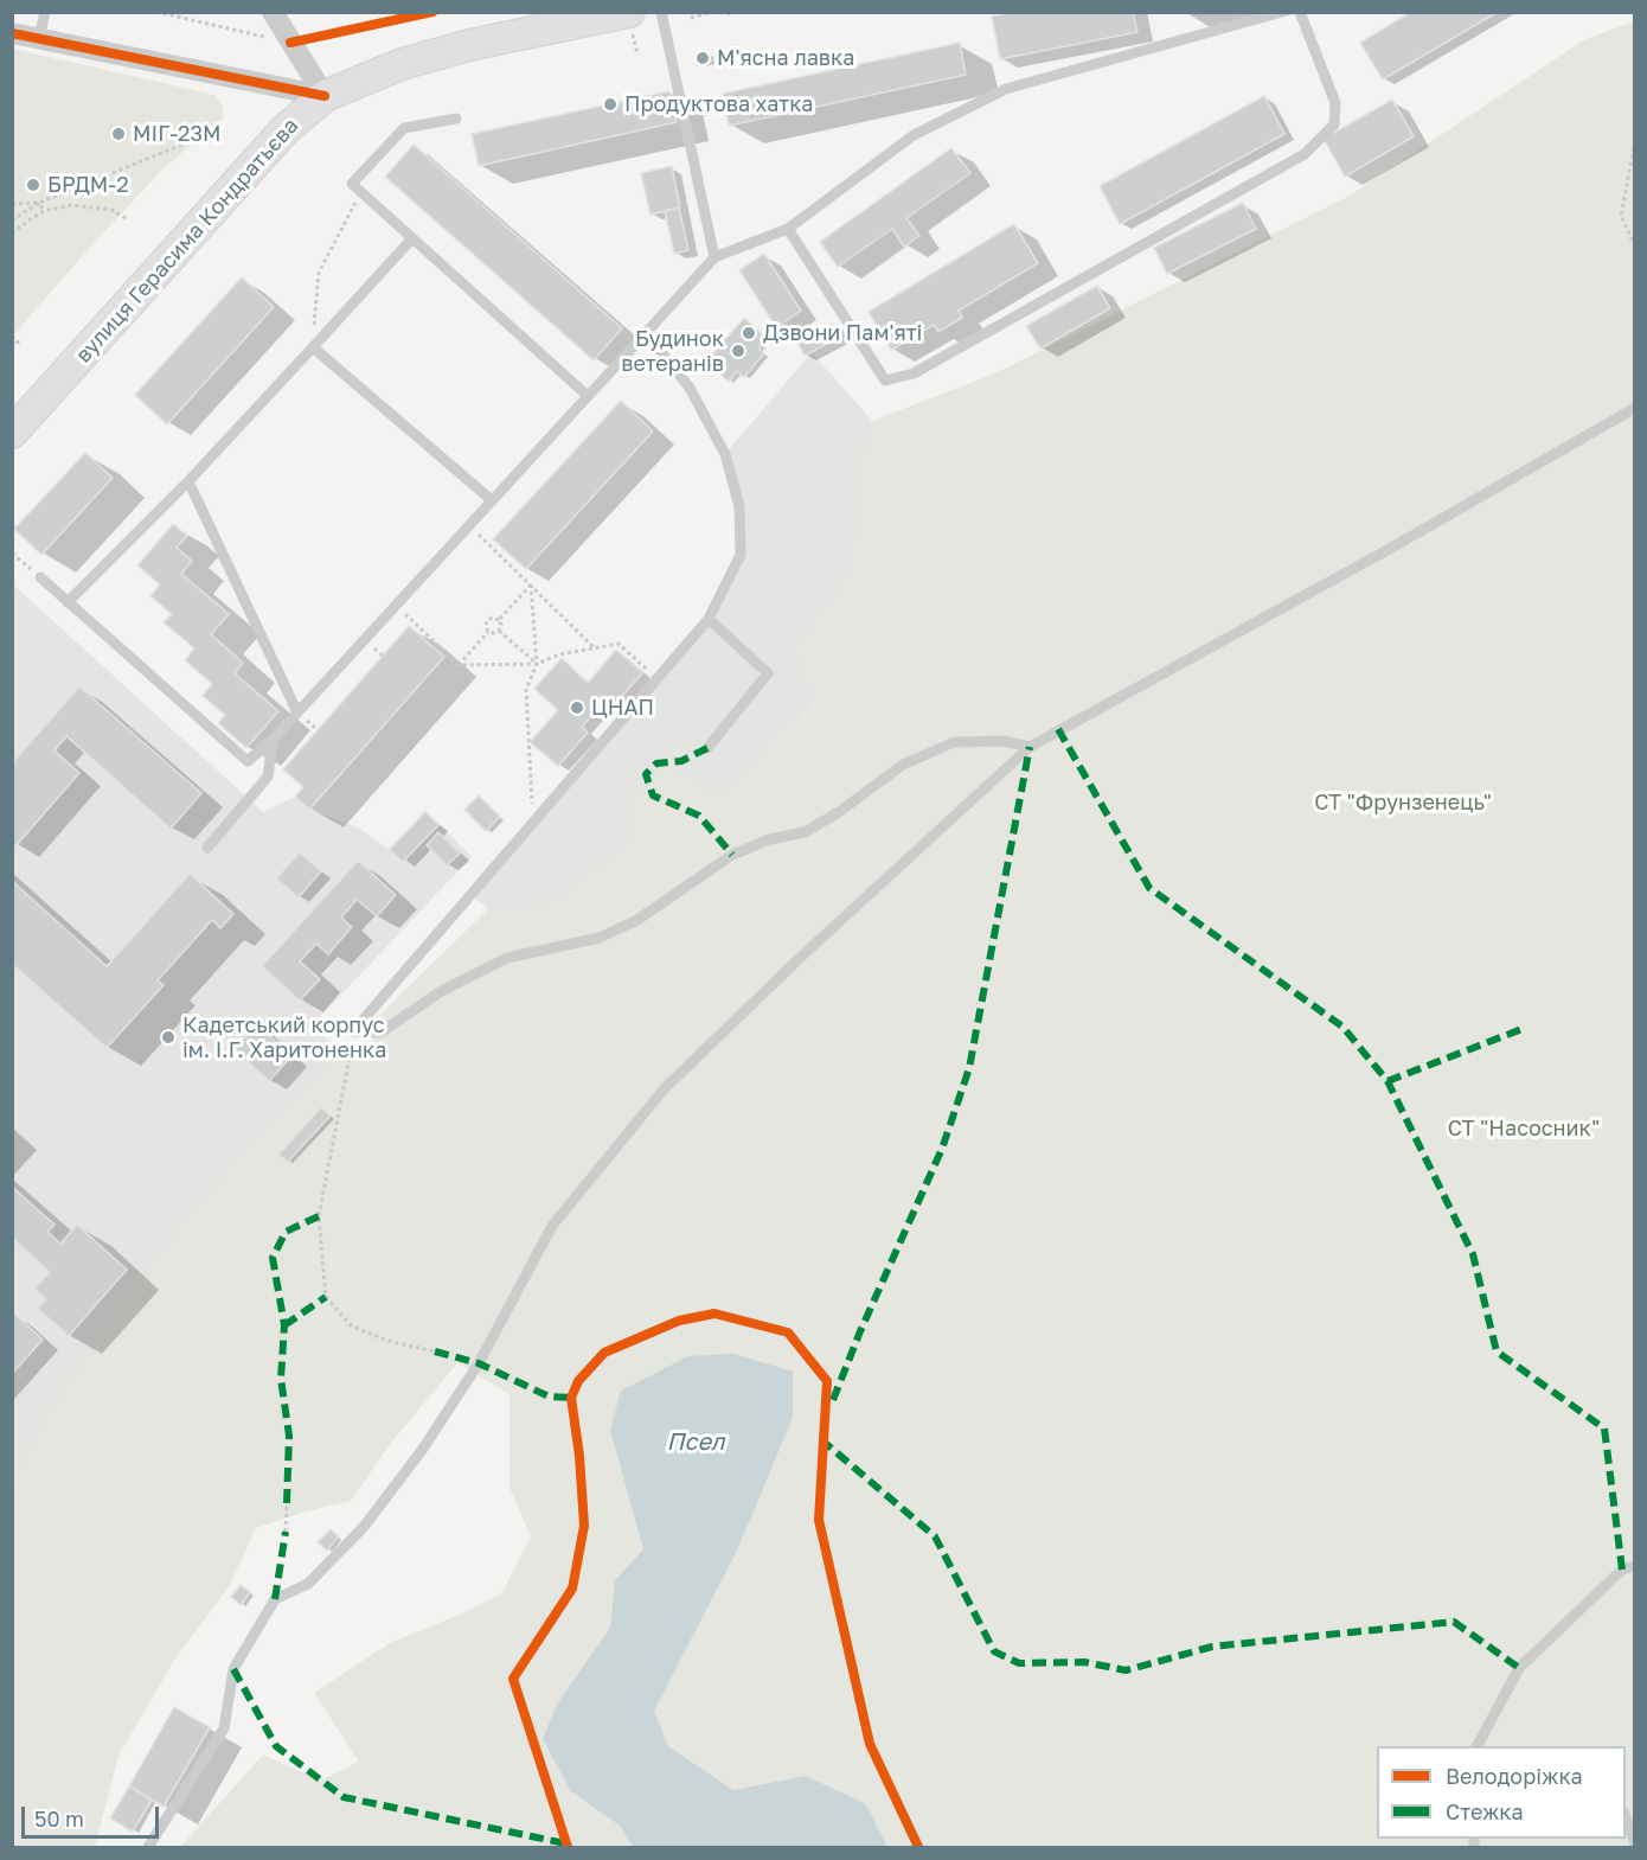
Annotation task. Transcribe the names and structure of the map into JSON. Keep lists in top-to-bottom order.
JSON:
{
  "streets": {
    "main road": ["вулиця Герасима Кондратьєва"]
  },
  "water": ["Псел"],
  "parks": ["СТ \"Фрунзенець\"", "СТ \"Насосник\""],
  "places": [
    "М'ясна лавка",
    "Продуктова хатка",
    "МІГ-23М",
    "БРДМ-2",
    "Дзвони Пам'яті",
    "Будинок ветеранів",
    "ЦНАП",
    "Кадетський корпус ім. І.Г. Харитоненка"
  ],
  "legend": ["Велодоріжка", "Стежка"],
  "scale_bar": "50 m"
}
